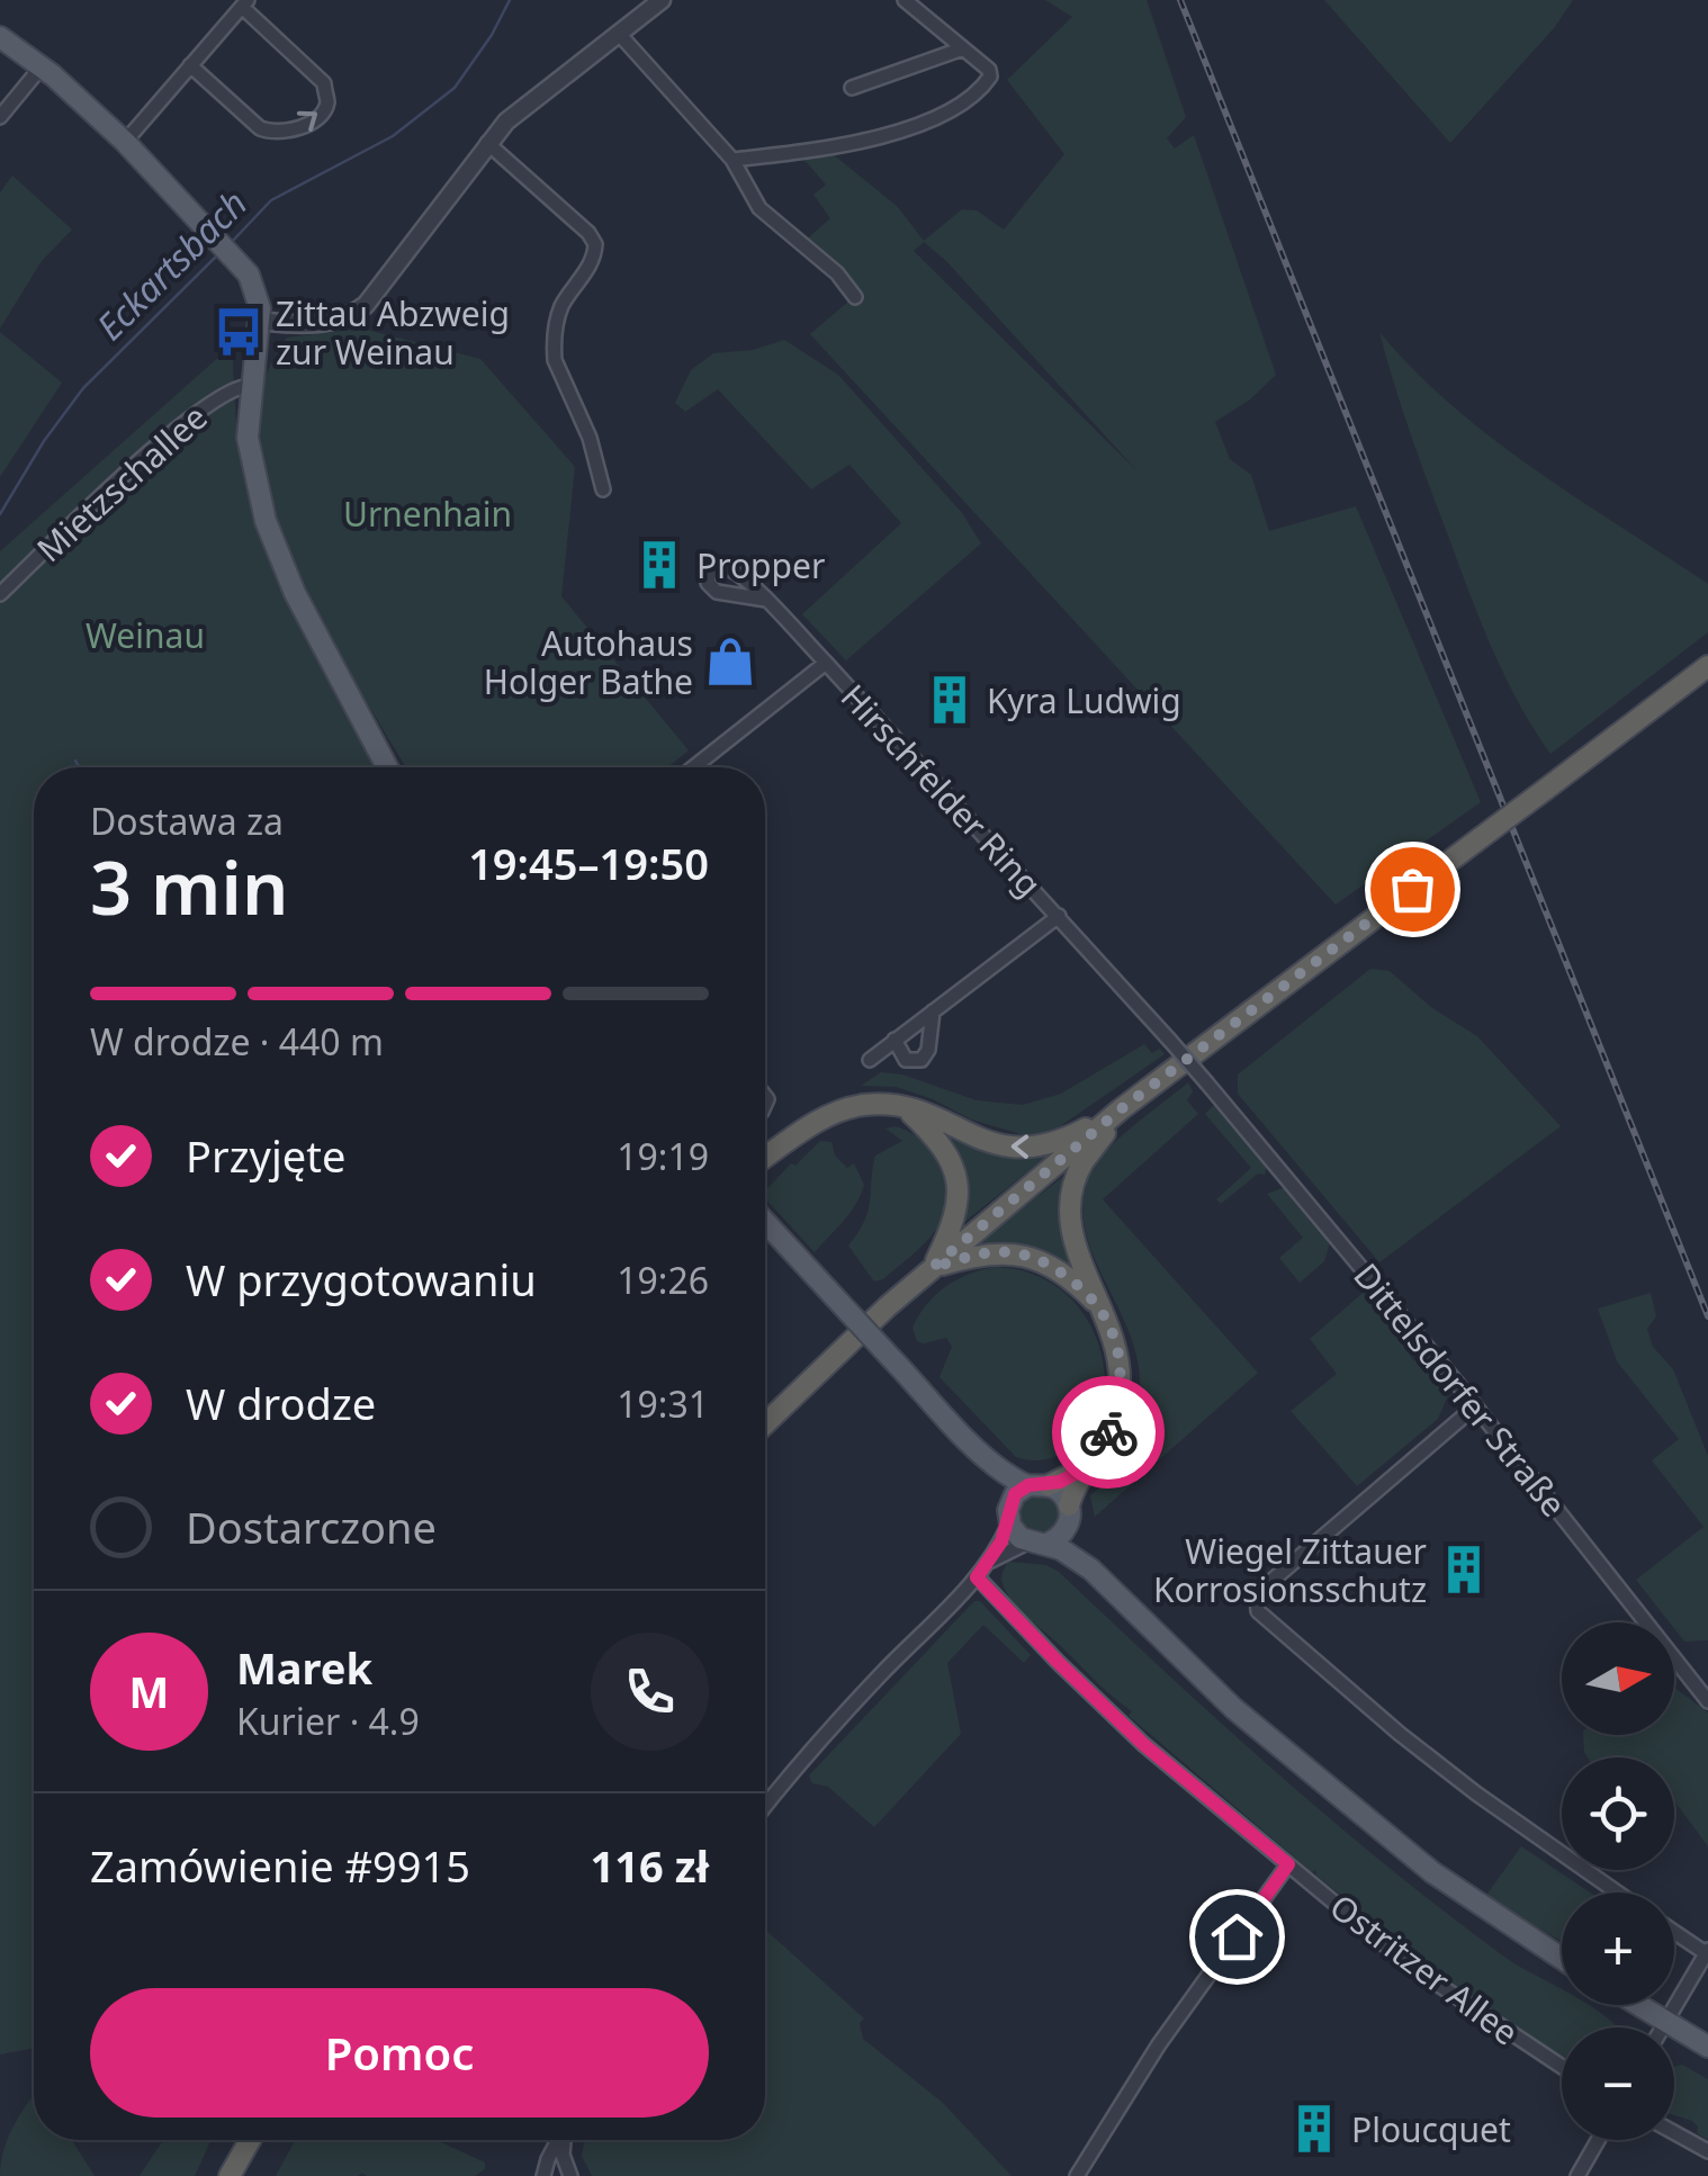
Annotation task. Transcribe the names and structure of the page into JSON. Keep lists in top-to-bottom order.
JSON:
{
  "streets": {
    "street": [
      "Mietzschallee",
      "Hirschfelder Ring",
      "Dittelsdorfer Straße",
      "Ostritzer Allee"
    ]
  },
  "crossings": [
    ["Hirschfelder Ring", "Dittelsdorfer Straße"]
  ],
  "water": ["Eckartsbach"],
  "parks": ["Urnenhain", "Weinau"],
  "places": {
    "bus stop": ["Zittau Abzweig zur Weinau"],
    "building": [
      "Propper",
      "Kyra Ludwig",
      "Wiegel Zittauer Korrosionsschutz",
      "Ploucquet"
    ],
    "shop": ["Autohaus Holger Bathe"]
  },
  "north": "right",
  "page": {
    "heading": ["3 min", "Dostawa za", "19:45–19:50"],
    "panel": [
      "Marek",
      "Kurier · 4.9",
      "Zamówienie #9915",
      "116 zł"
    ],
    "bar": "W drodze · 440 m",
    "list": [
      ["Przyjęte", "19:19"],
      ["W przygotowaniu", "19:26"],
      ["W drodze", "19:31"],
      "Dostarczone"
    ],
    "map_buttons": ["+", "−"],
    "round": "M",
    "buttons": "Pomoc"
  }
}
